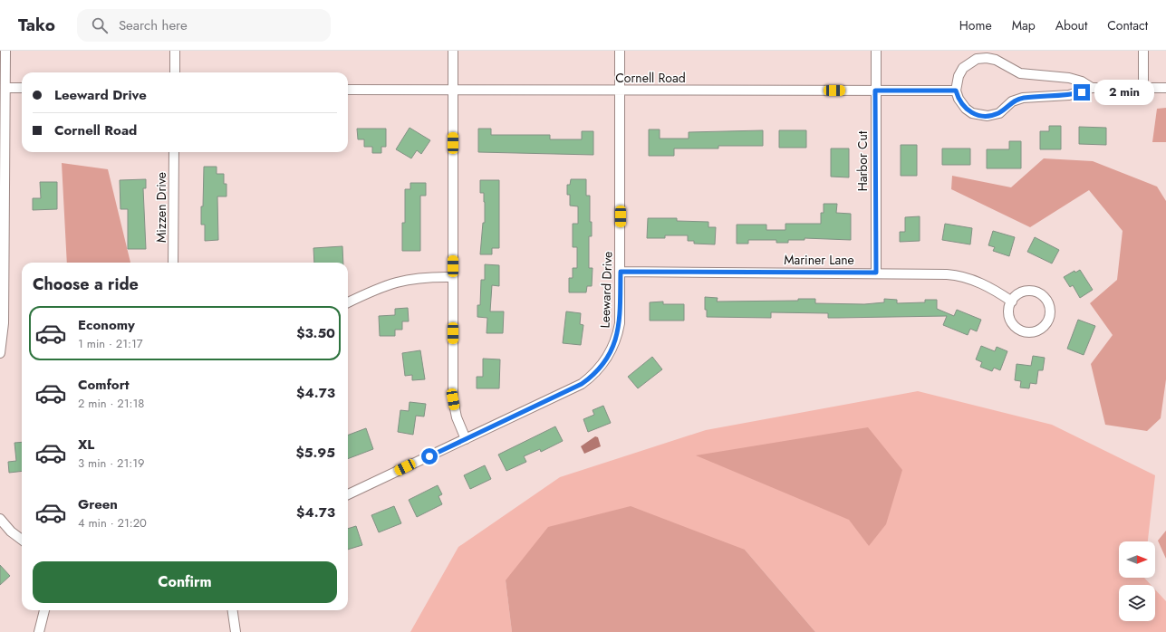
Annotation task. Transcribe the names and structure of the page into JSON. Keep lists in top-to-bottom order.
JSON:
{
  "streets": {
    "street": [
      "Cornell Road",
      "Harbor Cut",
      "Mizzen Drive",
      "Mariner Lane",
      "Leeward Drive"
    ]
  },
  "crossings": [
    ["Cornell Road", "Harbor Cut"],
    ["Cornell Road", "Leeward Drive"],
    ["Harbor Cut", "Mariner Lane"],
    ["Mariner Lane", "Leeward Drive"]
  ],
  "north": "right",
  "page": {
    "header": "Tako",
    "search": "Search here",
    "nav": [
      "Home",
      "Map",
      "About",
      "Contact"
    ],
    "banner": ["Leeward Drive", "Cornell Road"],
    "bubble": "2 min",
    "heading": "Choose a ride",
    "list": [
      {
        "name": "Economy",
        "note": "1 min · 21:17",
        "value": "$3.50"
      },
      {
        "name": "Comfort",
        "note": "2 min · 21:18",
        "value": "$4.73"
      },
      {
        "name": "XL",
        "note": "3 min · 21:19",
        "value": "$5.95"
      },
      {
        "name": "Green",
        "note": "4 min · 21:20",
        "value": "$4.73"
      }
    ],
    "buttons": "Confirm"
  }
}
